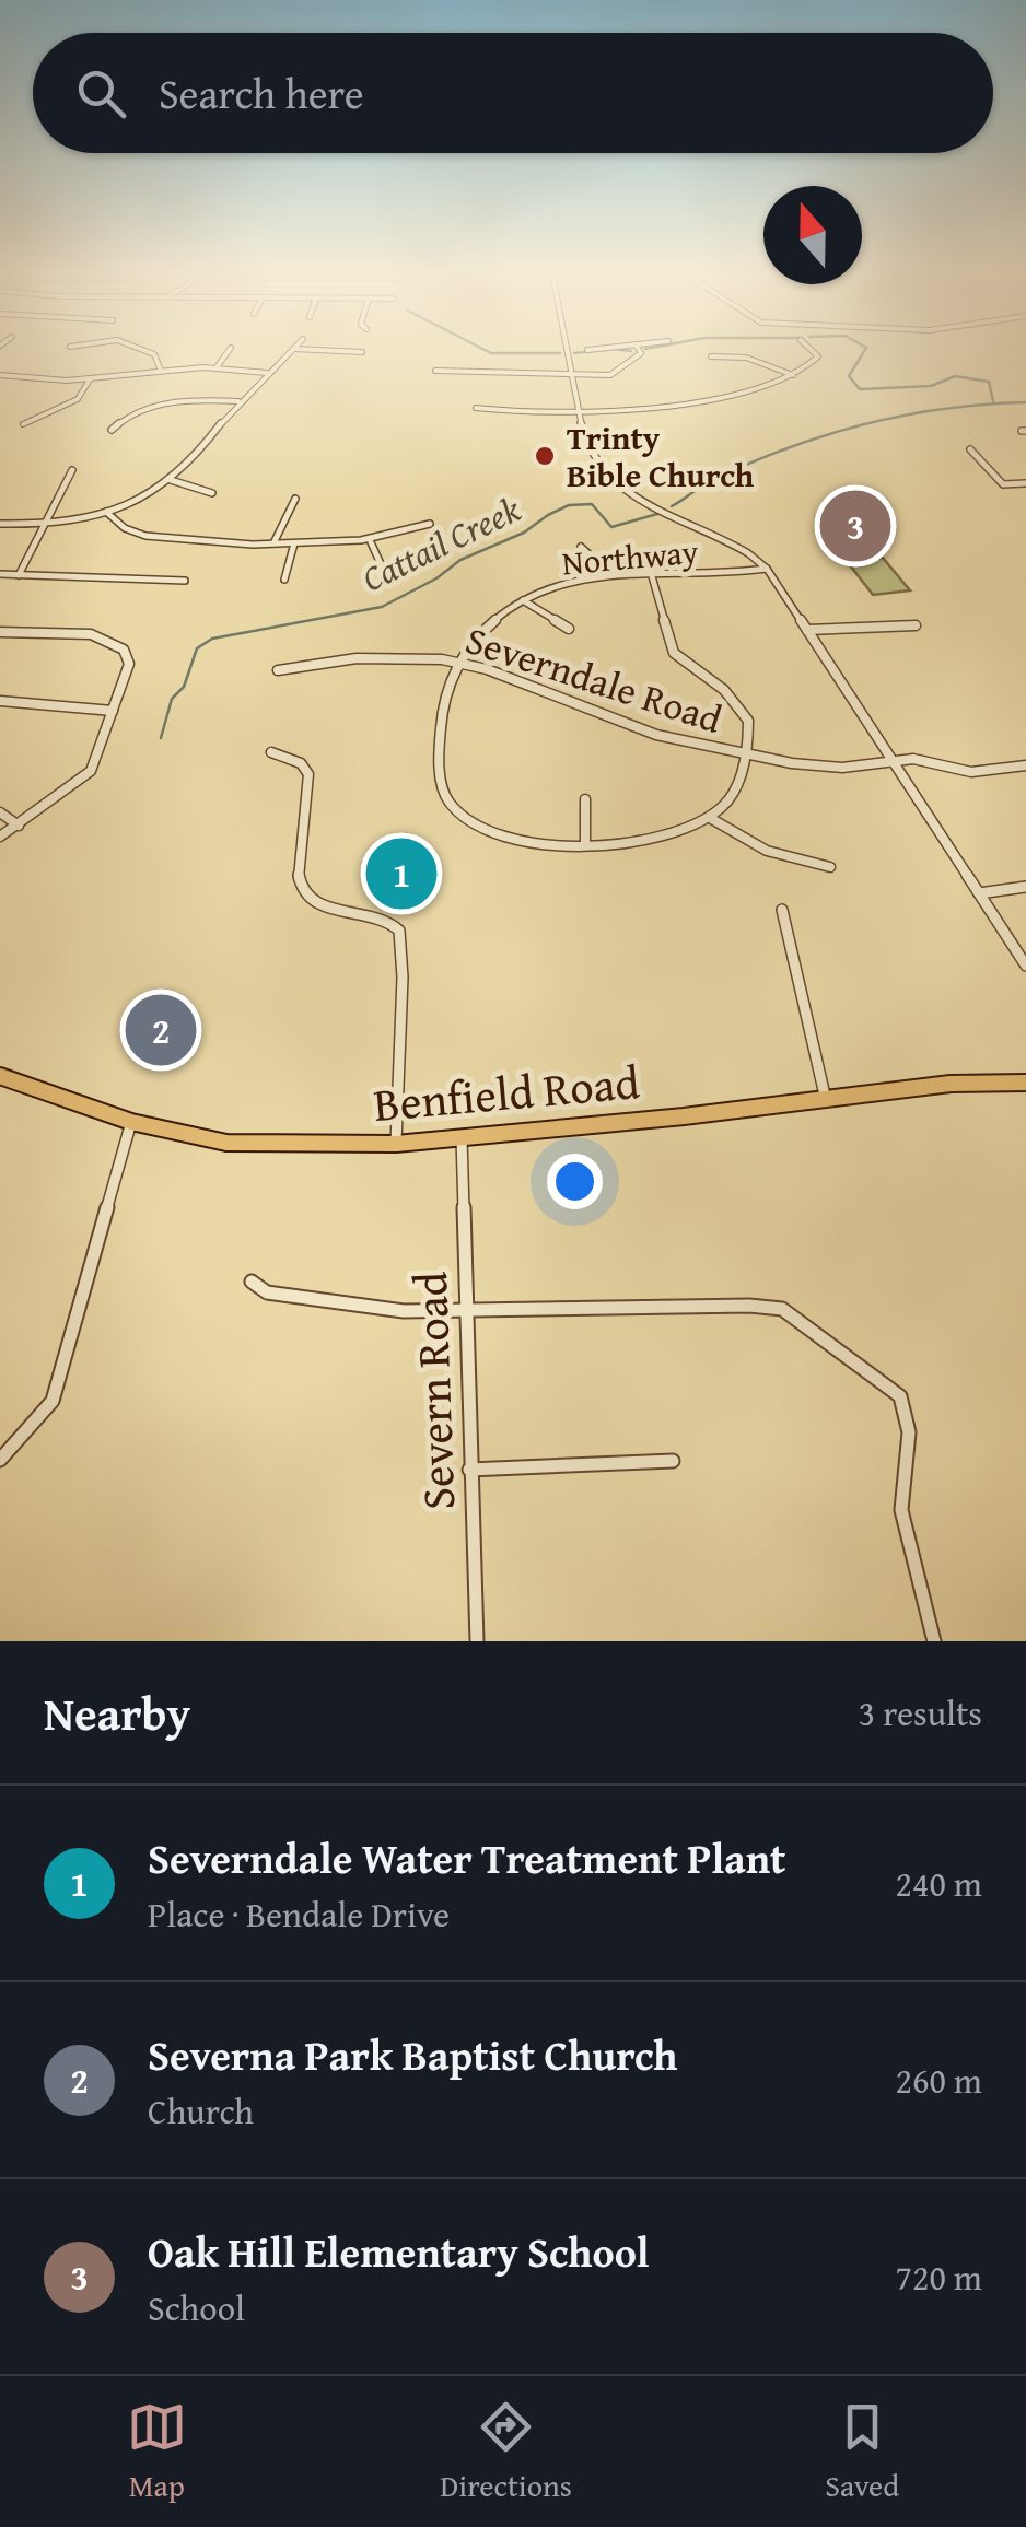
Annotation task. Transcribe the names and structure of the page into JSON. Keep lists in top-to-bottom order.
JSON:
{
  "streets": {
    "main road": ["Benfield Road"],
    "street": ["Northway", "Severndale Road", "Severn Road"]
  },
  "crossings": [
    ["Northway", "Severndale Road"],
    ["Benfield Road", "Severn Road"]
  ],
  "water": ["Cattail Creek"],
  "places": ["Trinty Bible Church"],
  "north": "top",
  "page": {
    "search": "Search here",
    "pins": ["3", "1", "2"],
    "heading": ["Nearby", "3 results"],
    "list": [
      {
        "mark": "1",
        "name": "Severndale Water Treatment Plant",
        "note": "Place · Bendale Drive",
        "value": "240 m"
      },
      {
        "mark": "2",
        "name": "Severna Park Baptist Church",
        "note": "Church",
        "value": "260 m"
      },
      {
        "mark": "3",
        "name": "Oak Hill Elementary School",
        "note": "School",
        "value": "720 m"
      }
    ],
    "nav": ["Map", "Directions", "Saved"]
  }
}
